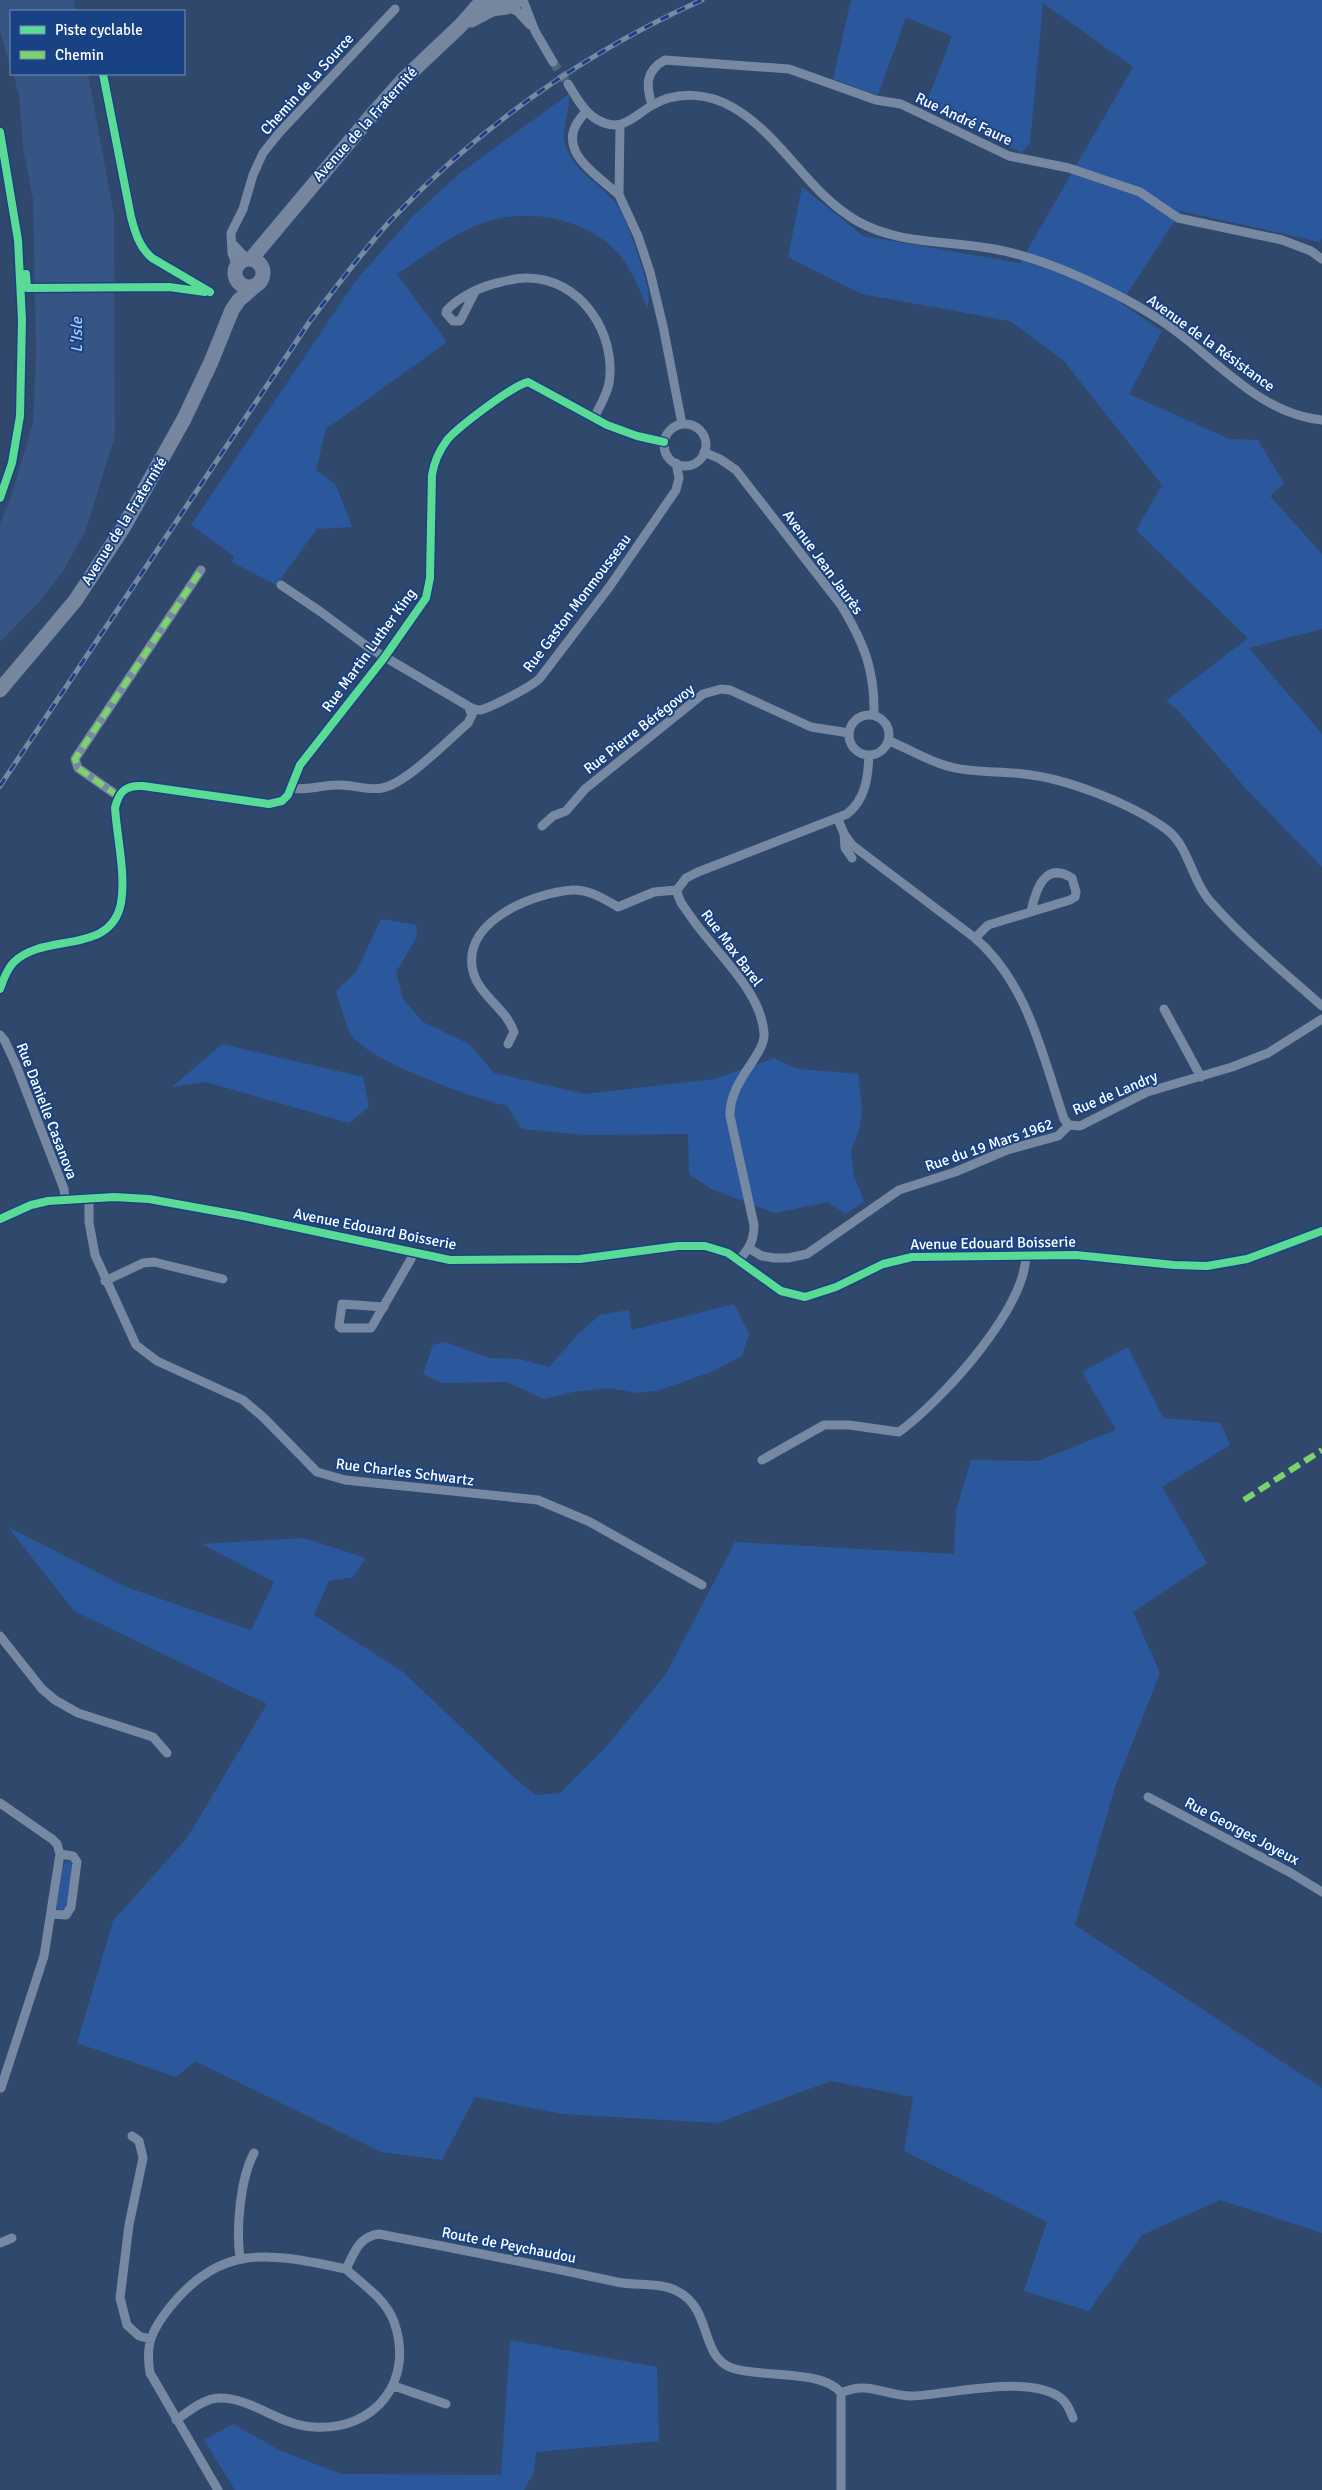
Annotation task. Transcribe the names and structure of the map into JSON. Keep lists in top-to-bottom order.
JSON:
{
  "streets": {
    "main road": ["Avenue de la Fraternité"],
    "street": [
      "Chemin de la Source",
      "Rue André Faure",
      "Avenue de la Résistance",
      "Avenue Jean Jaurès",
      "Rue Gaston Monmousseau",
      "Rue Martin Luther King",
      "Rue Pierre Bérégovoy",
      "Rue Max Barel",
      "Rue de Landry",
      "Rue Danielle Casanova",
      "Rue du 19 Mars 1962",
      "Avenue Edouard Boisserie",
      "Rue Charles Schwartz",
      "Rue Georges Joyeux",
      "Route de Peychaudou"
    ]
  },
  "crossings": [
    ["Chemin de la Source", "Avenue de la Fraternité"],
    ["Rue André Faure", "Avenue de la Résistance"],
    ["Avenue Jean Jaurès", "Rue Gaston Monmousseau"],
    ["Avenue Jean Jaurès", "Rue Martin Luther King"],
    ["Avenue Jean Jaurès", "Rue Pierre Bérégovoy"],
    ["Rue Gaston Monmousseau", "Rue Martin Luther King"],
    ["Rue Max Barel", "Rue du 19 Mars 1962"],
    ["Rue de Landry", "Rue du 19 Mars 1962"],
    ["Rue Danielle Casanova", "Avenue Edouard Boisserie"],
    ["Avenue Edouard Boisserie", "Rue Charles Schwartz"]
  ],
  "water": ["L'Isle"],
  "legend": ["Piste cyclable", "Chemin"]
}
